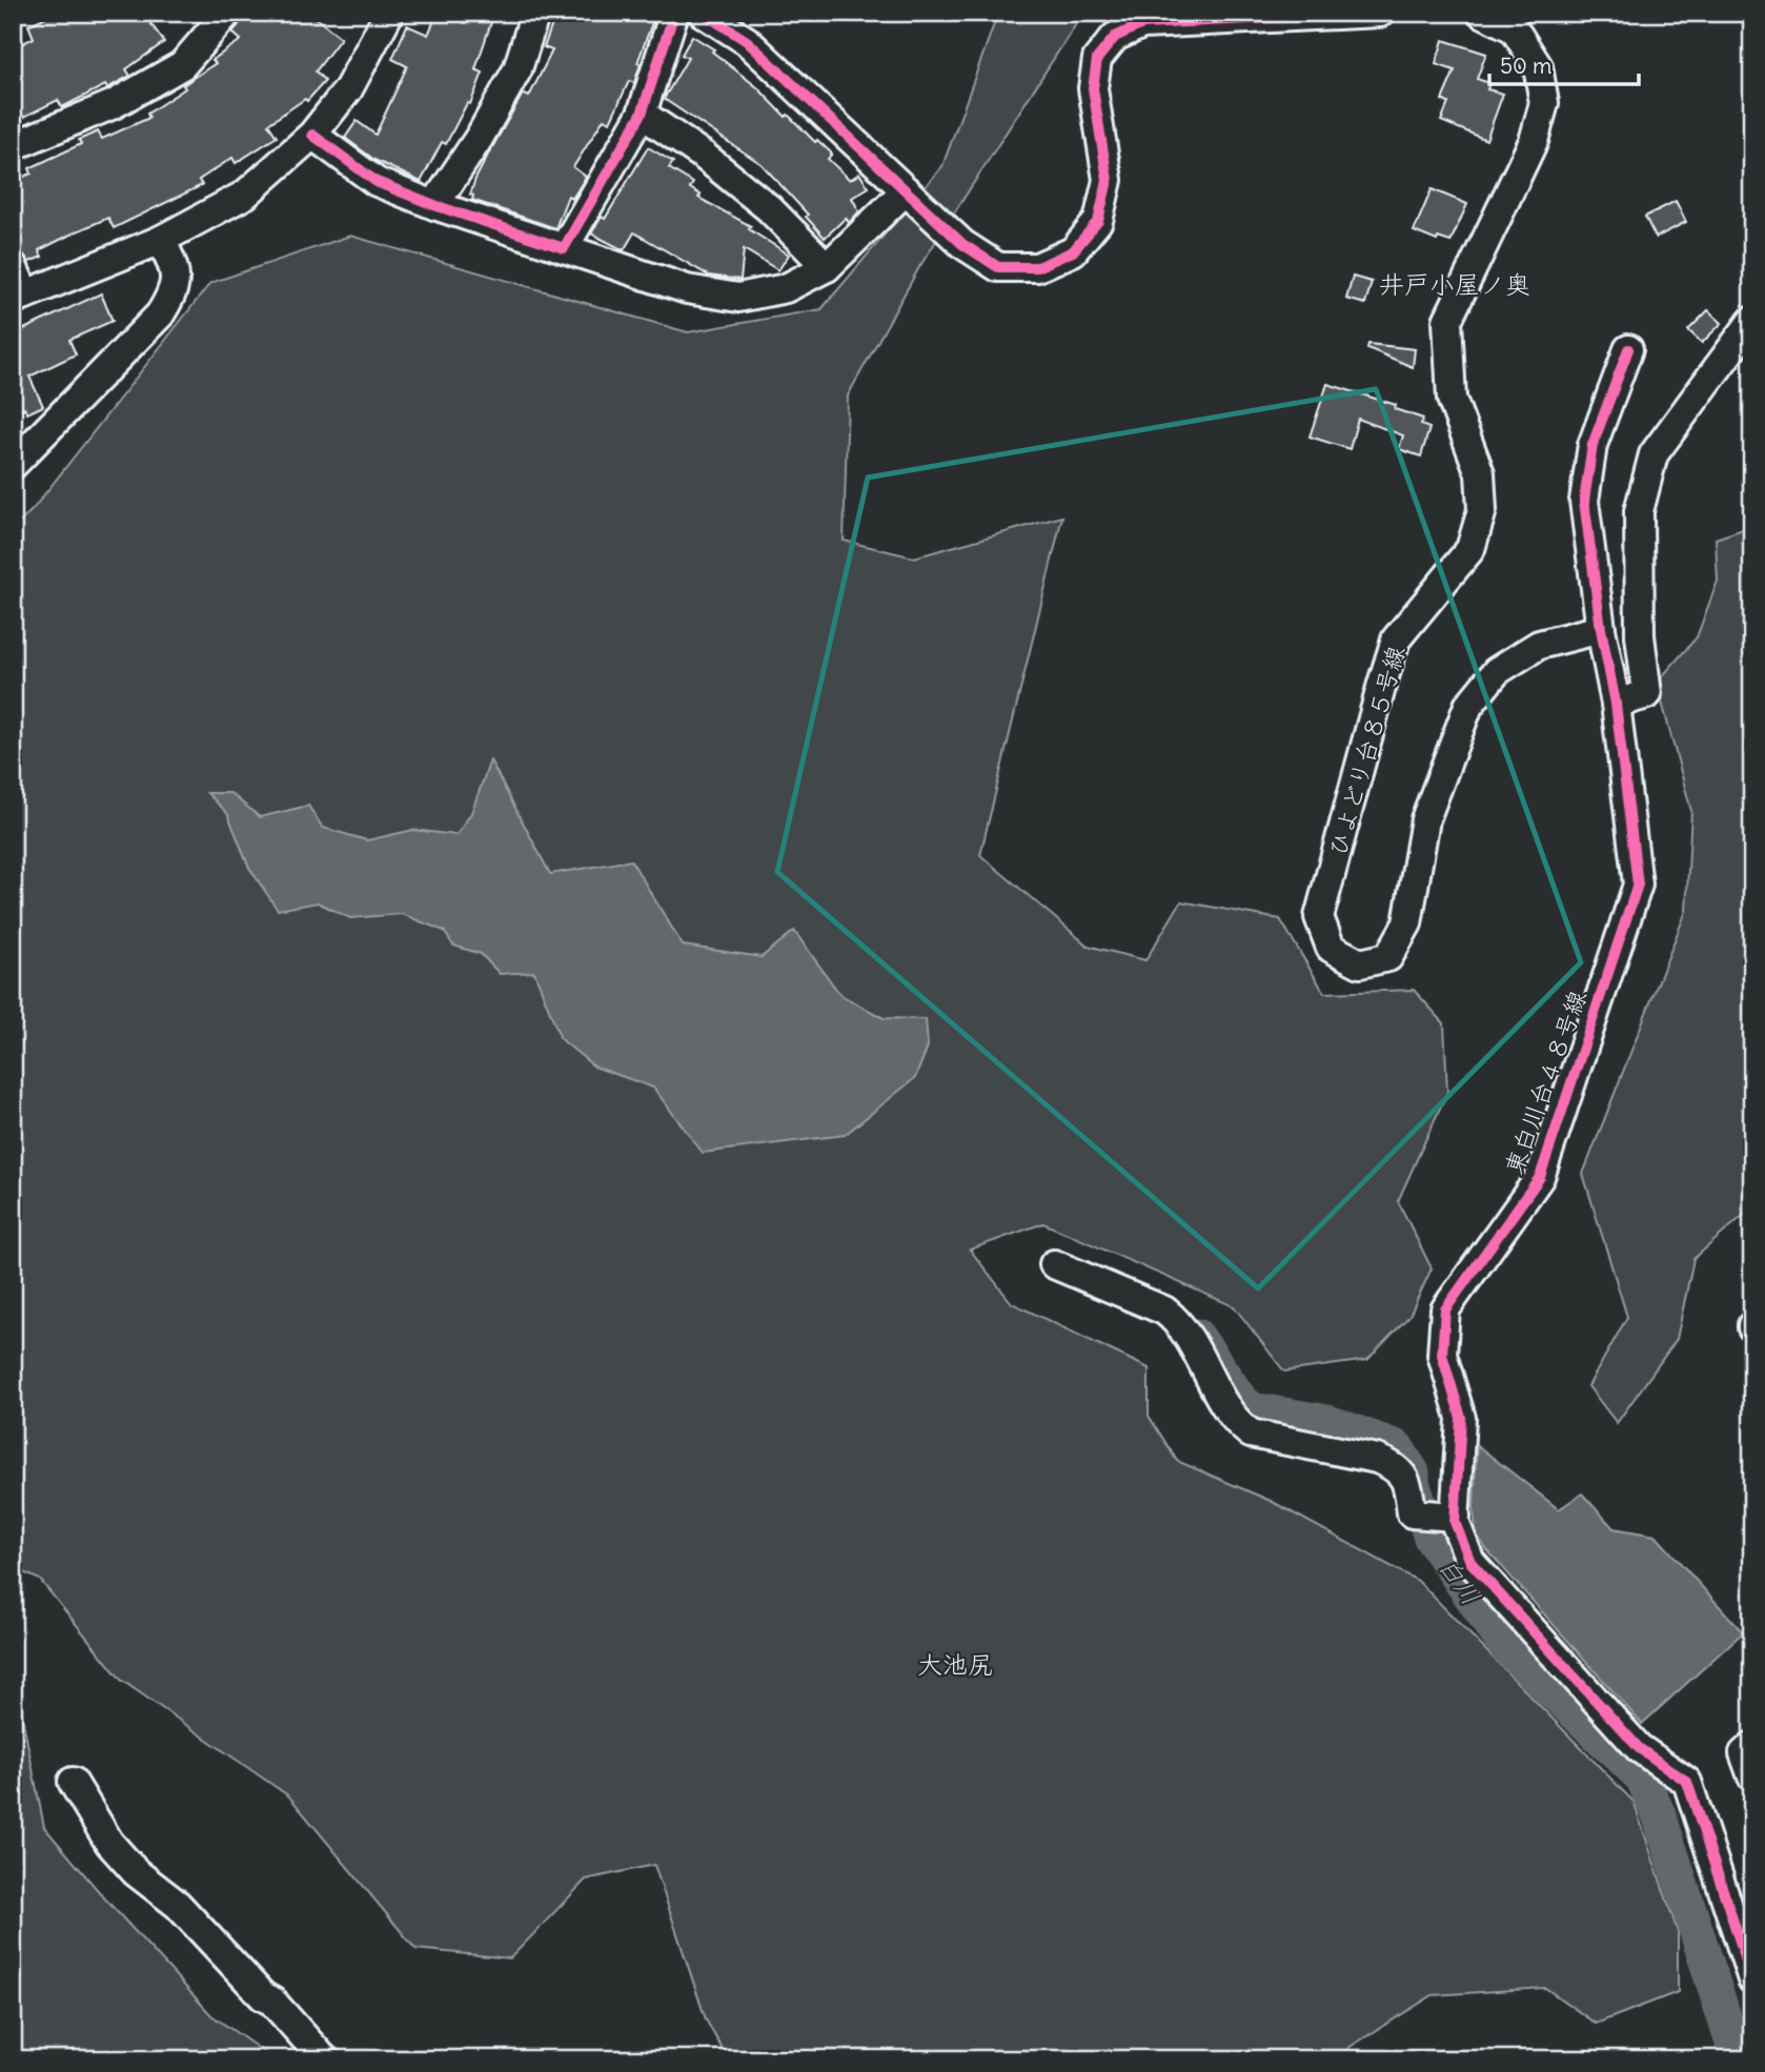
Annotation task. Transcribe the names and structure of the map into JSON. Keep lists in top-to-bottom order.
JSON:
{
  "streets": {
    "street": ["ひよどり台８５号線", "東白川台４８号線"]
  },
  "crossings": [
    ["ひよどり台８５号線", "東白川台４８号線"]
  ],
  "districts": ["井戸小屋ノ奥", "大池尻"],
  "water": ["白川"],
  "scale_bar": "50 m"
}
